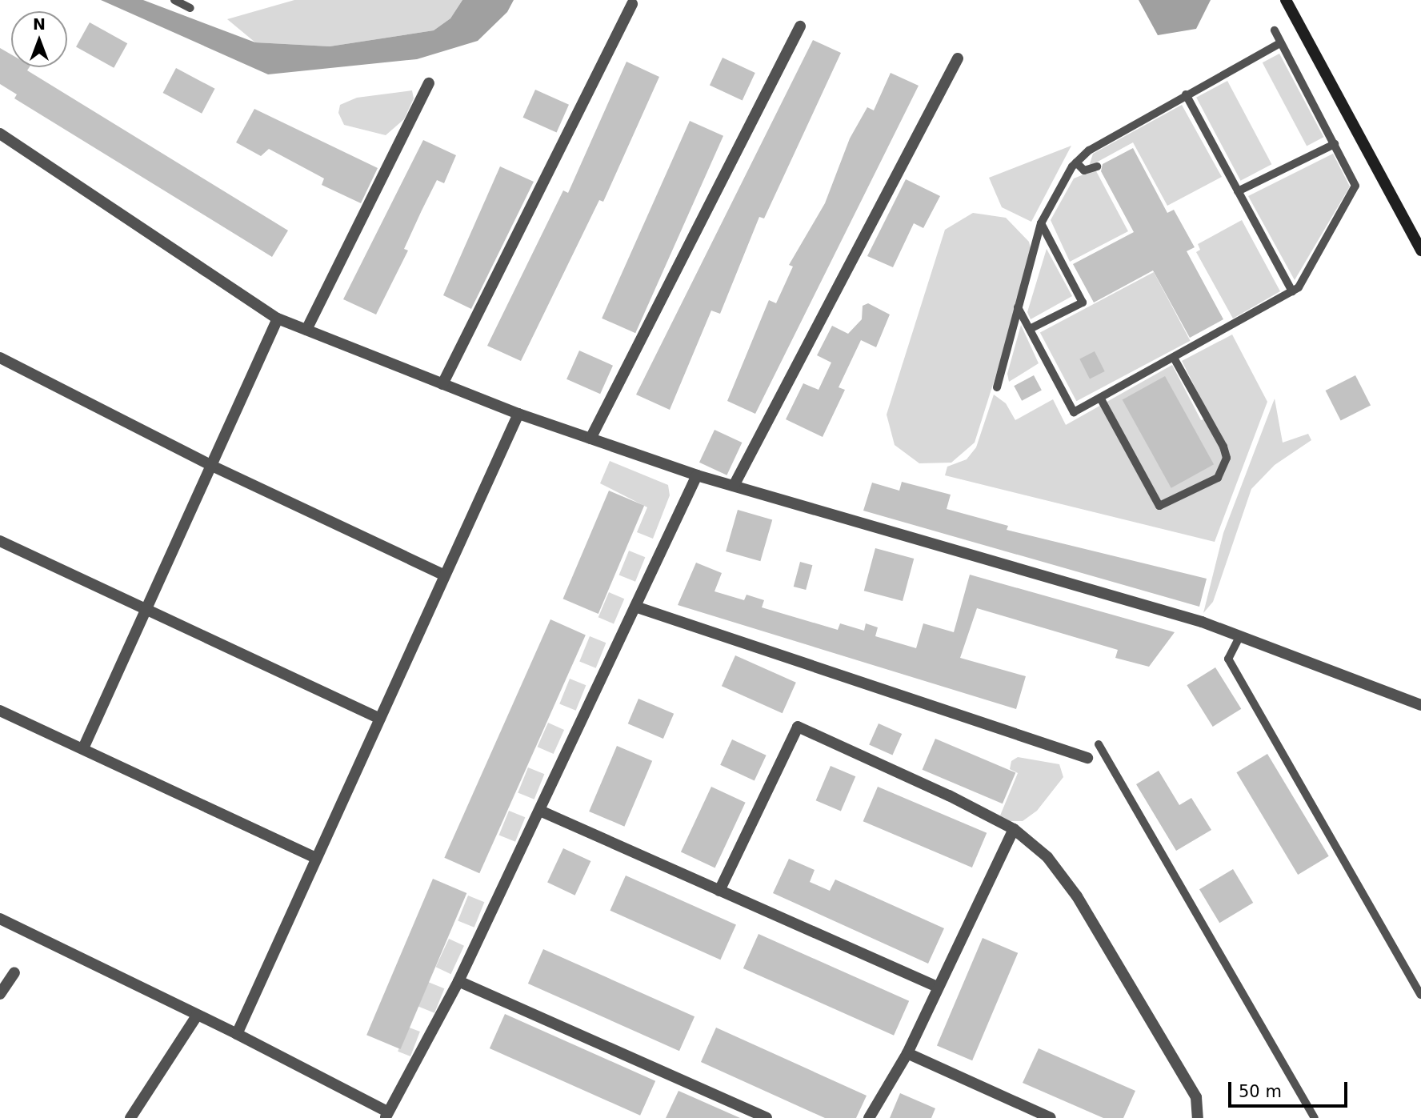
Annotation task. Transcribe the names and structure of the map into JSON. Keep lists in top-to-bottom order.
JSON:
{
  "scale_bar": "50 m",
  "north": "top"
}
